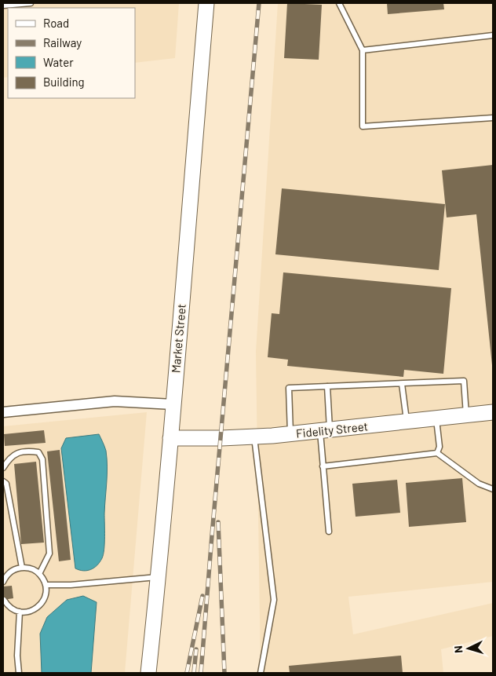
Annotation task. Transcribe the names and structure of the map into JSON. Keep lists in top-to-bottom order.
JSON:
{
  "streets": {
    "main road": ["Market Street", "Fidelity Street"]
  },
  "crossings": [
    ["Market Street", "Fidelity Street"]
  ],
  "legend": [
    "Road",
    "Railway",
    "Water",
    "Building"
  ],
  "north": "left"
}
